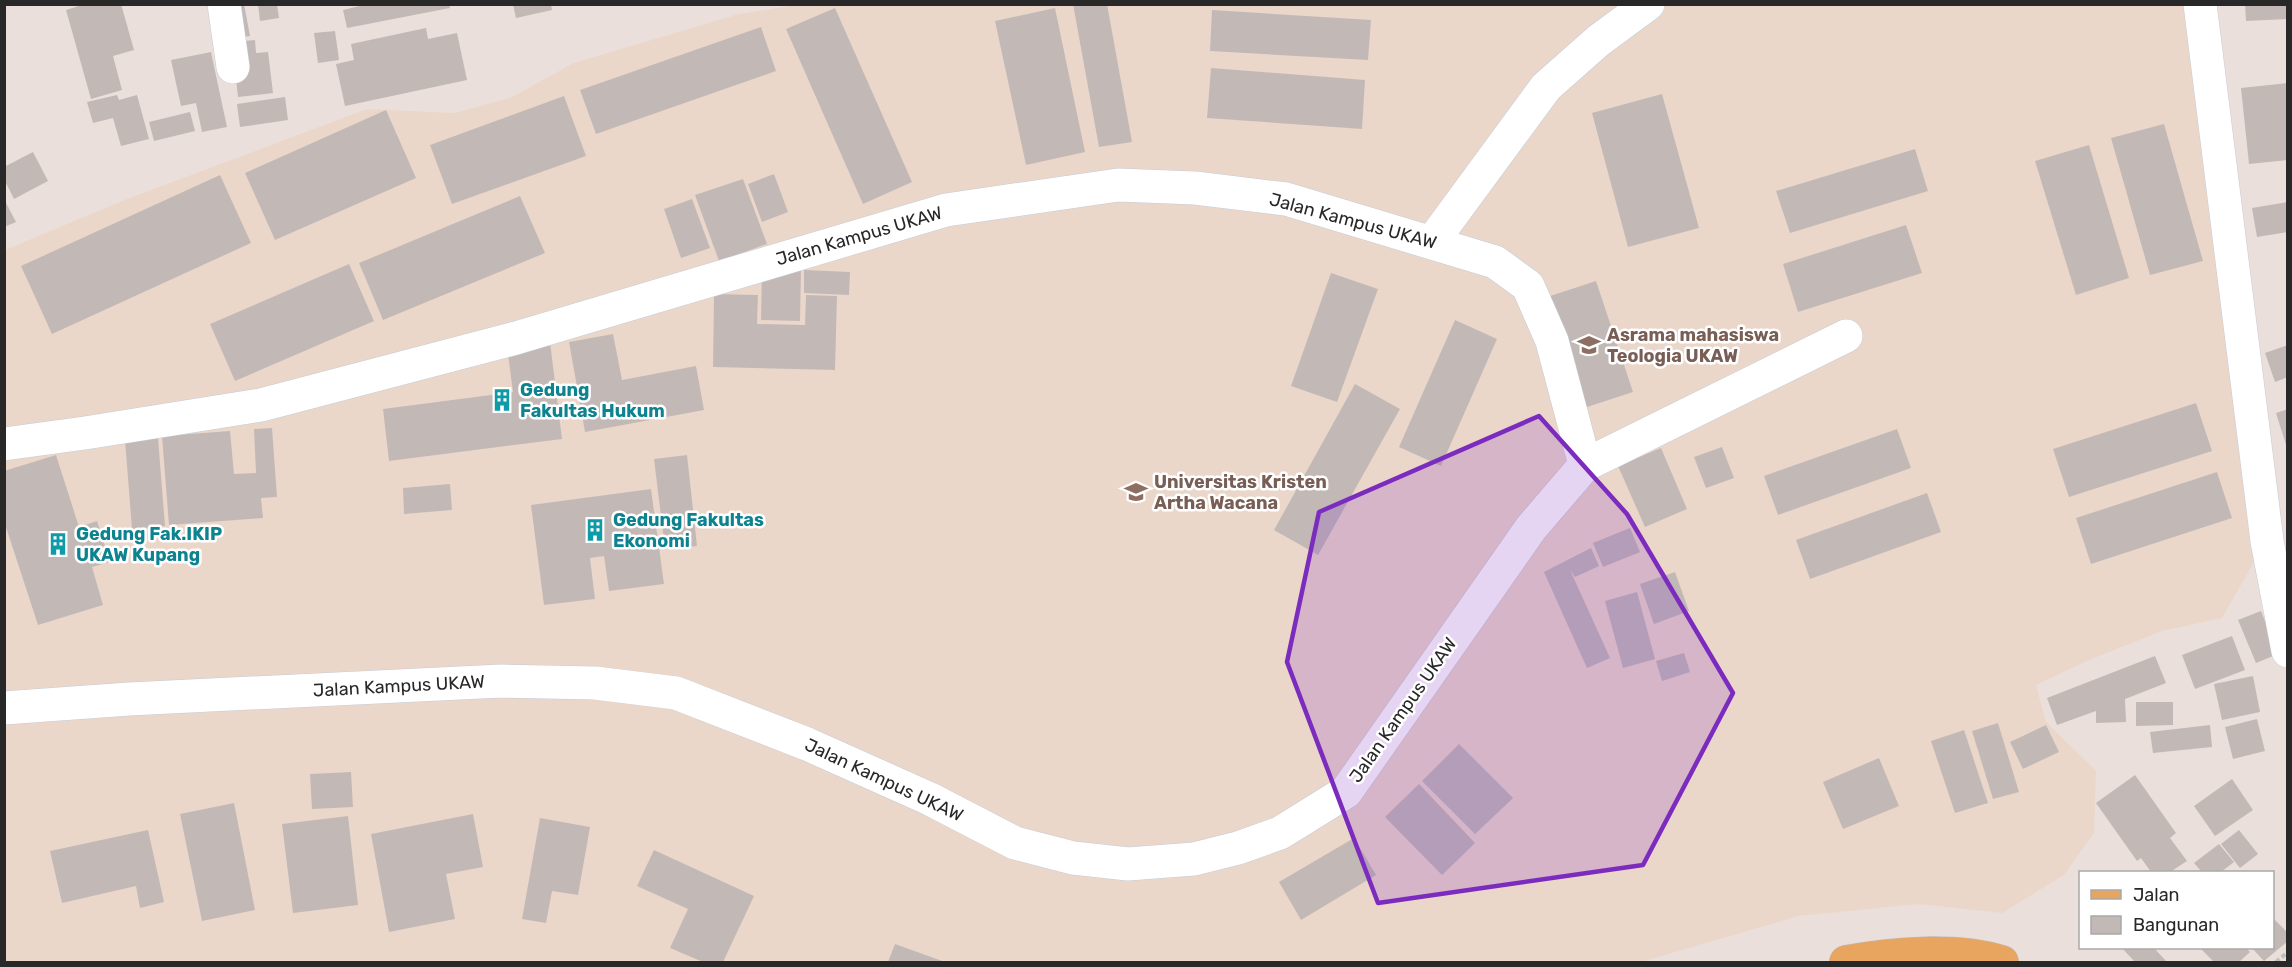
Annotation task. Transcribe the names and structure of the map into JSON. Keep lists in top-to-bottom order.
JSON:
{
  "streets": {
    "street": ["Jalan Kampus UKAW"]
  },
  "places": {
    "school or university": ["Asrama mahasiswa Teologia UKAW", "Universitas Kristen Artha Wacana"],
    "building": ["Gedung Fakultas Hukum", "Gedung Fakultas Ekonomi", "Gedung Fak.IKIP UKAW Kupang"]
  },
  "legend": ["Jalan", "Bangunan"]
}
